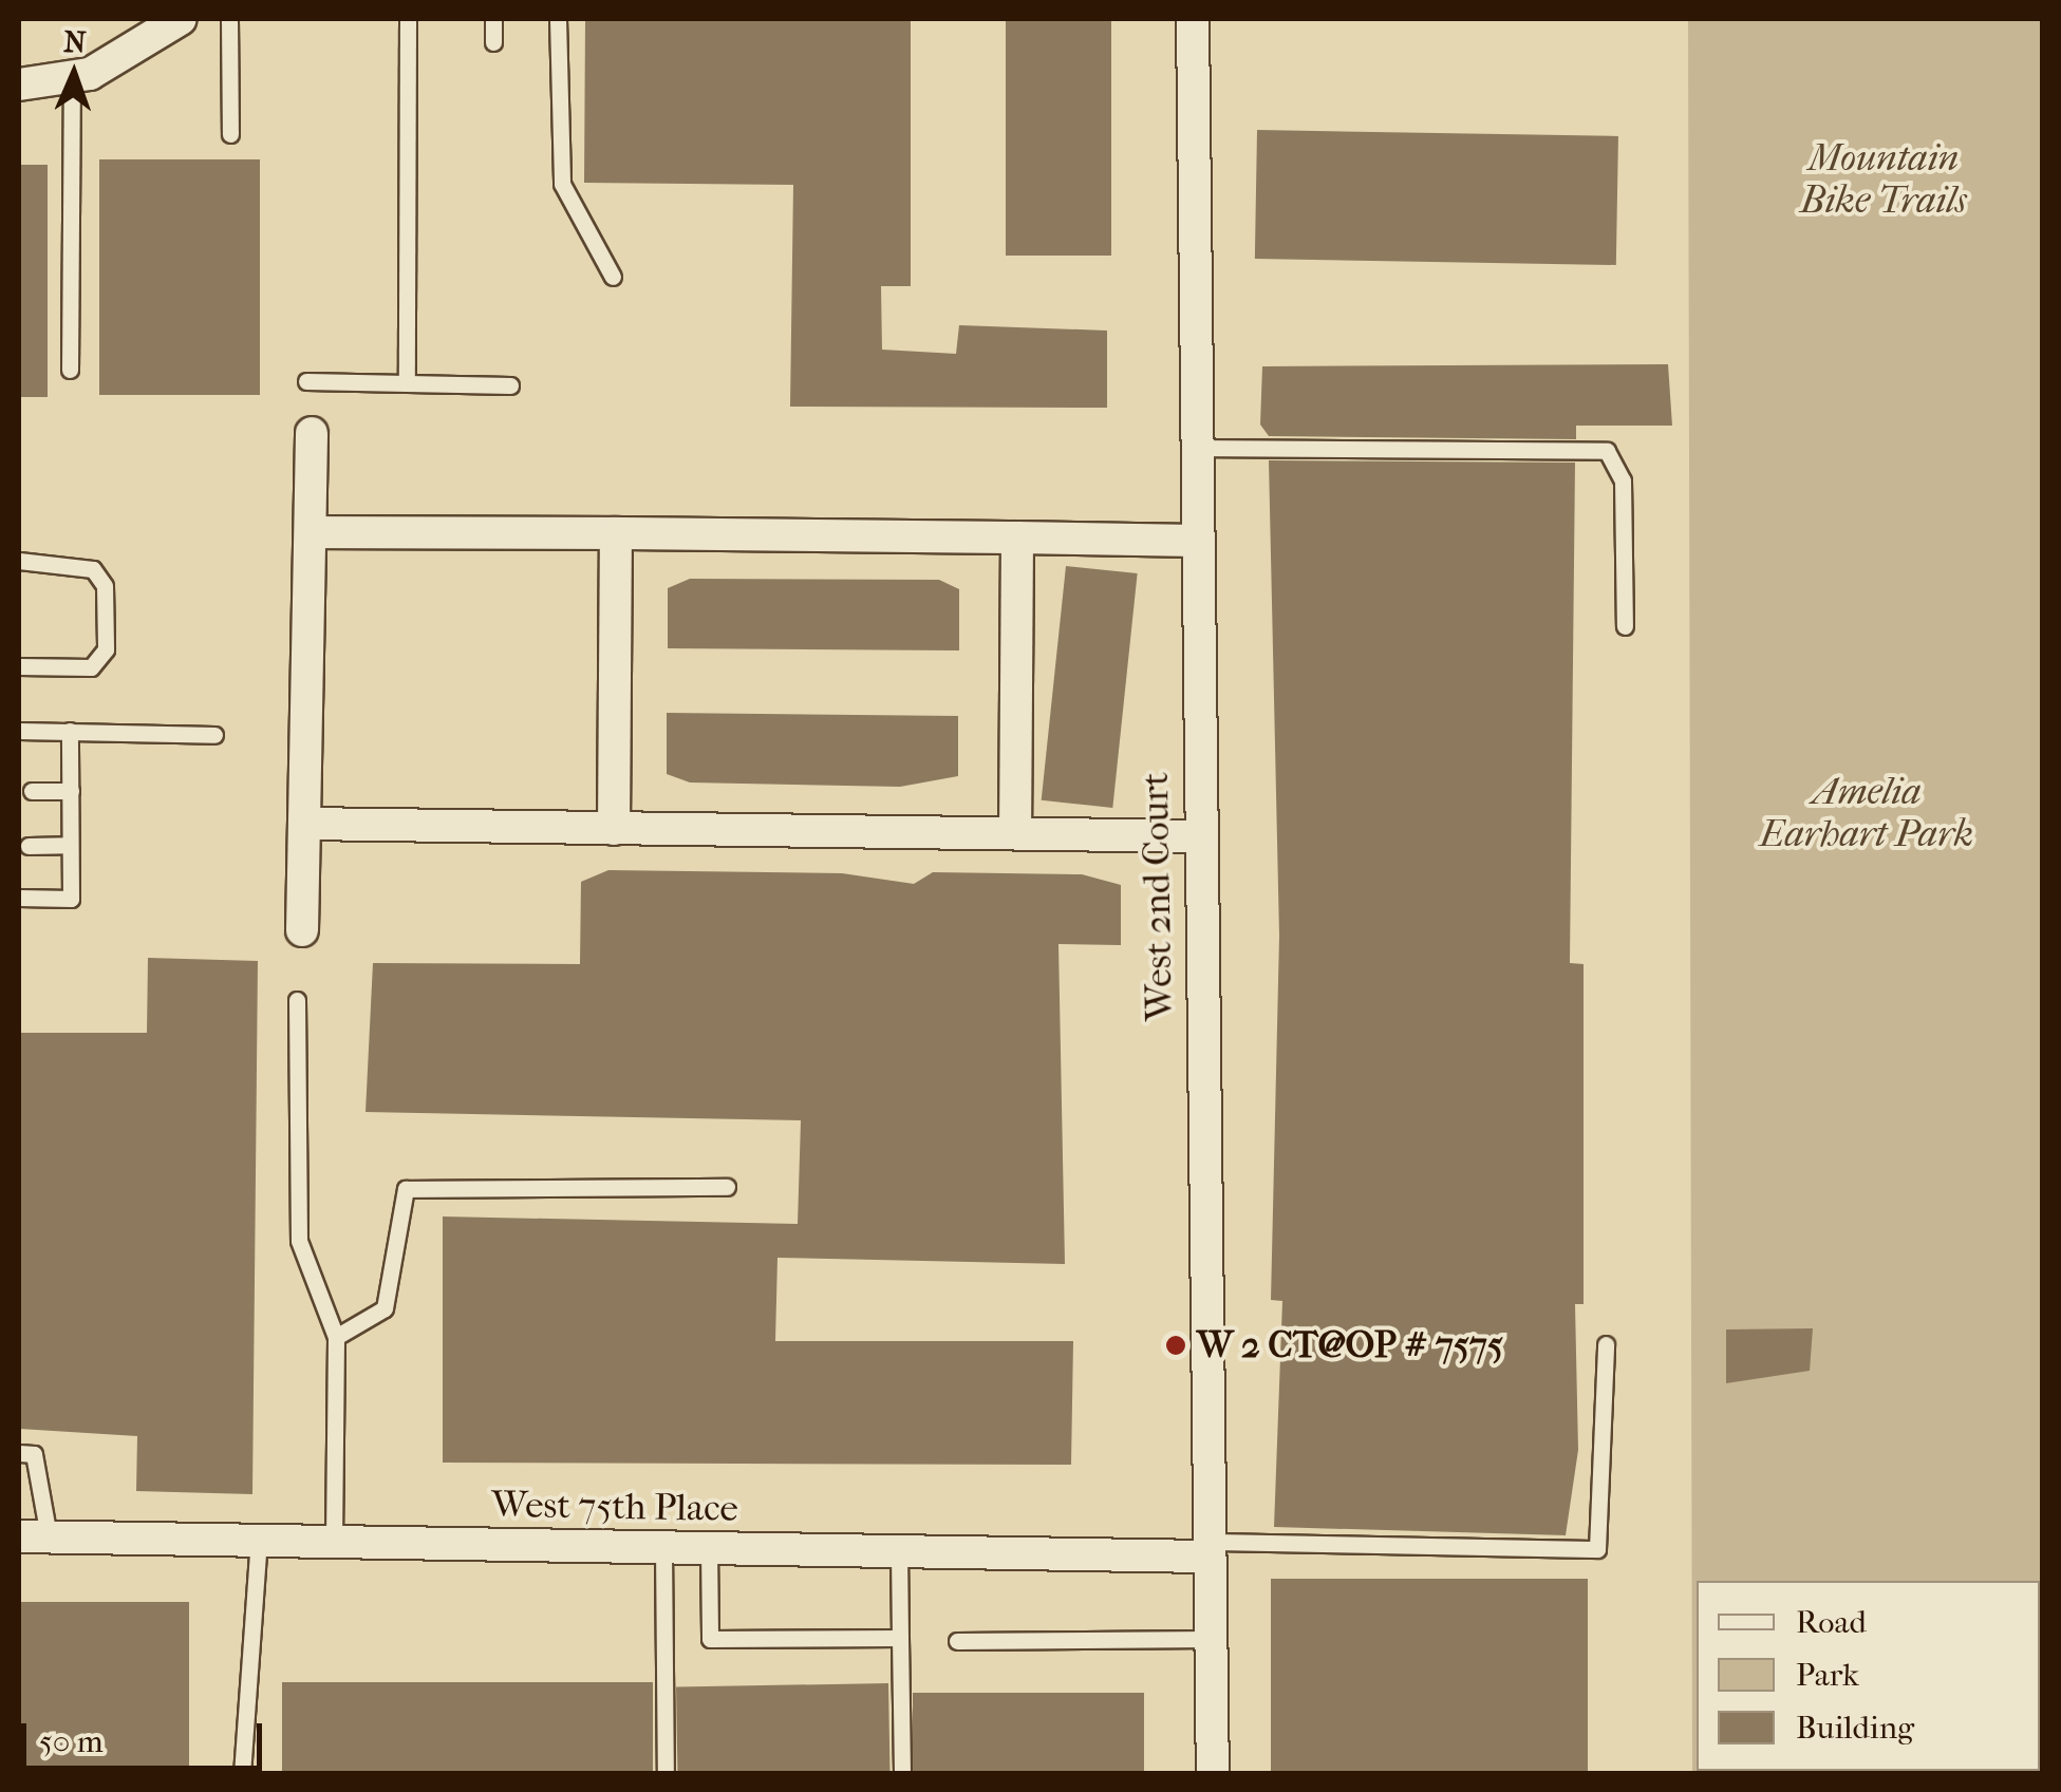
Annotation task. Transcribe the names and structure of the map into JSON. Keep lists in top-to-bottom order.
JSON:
{
  "streets": {
    "street": ["West 2nd Court", "West 75th Place"]
  },
  "crossings": [
    ["West 2nd Court", "West 75th Place"]
  ],
  "parks": ["Mountain Bike Trails", "Amelia Earhart Park"],
  "places": ["W 2 CT@OP # 7575"],
  "legend": ["Road", "Park", "Building"],
  "scale_bar": "50 m",
  "north": "top"
}
